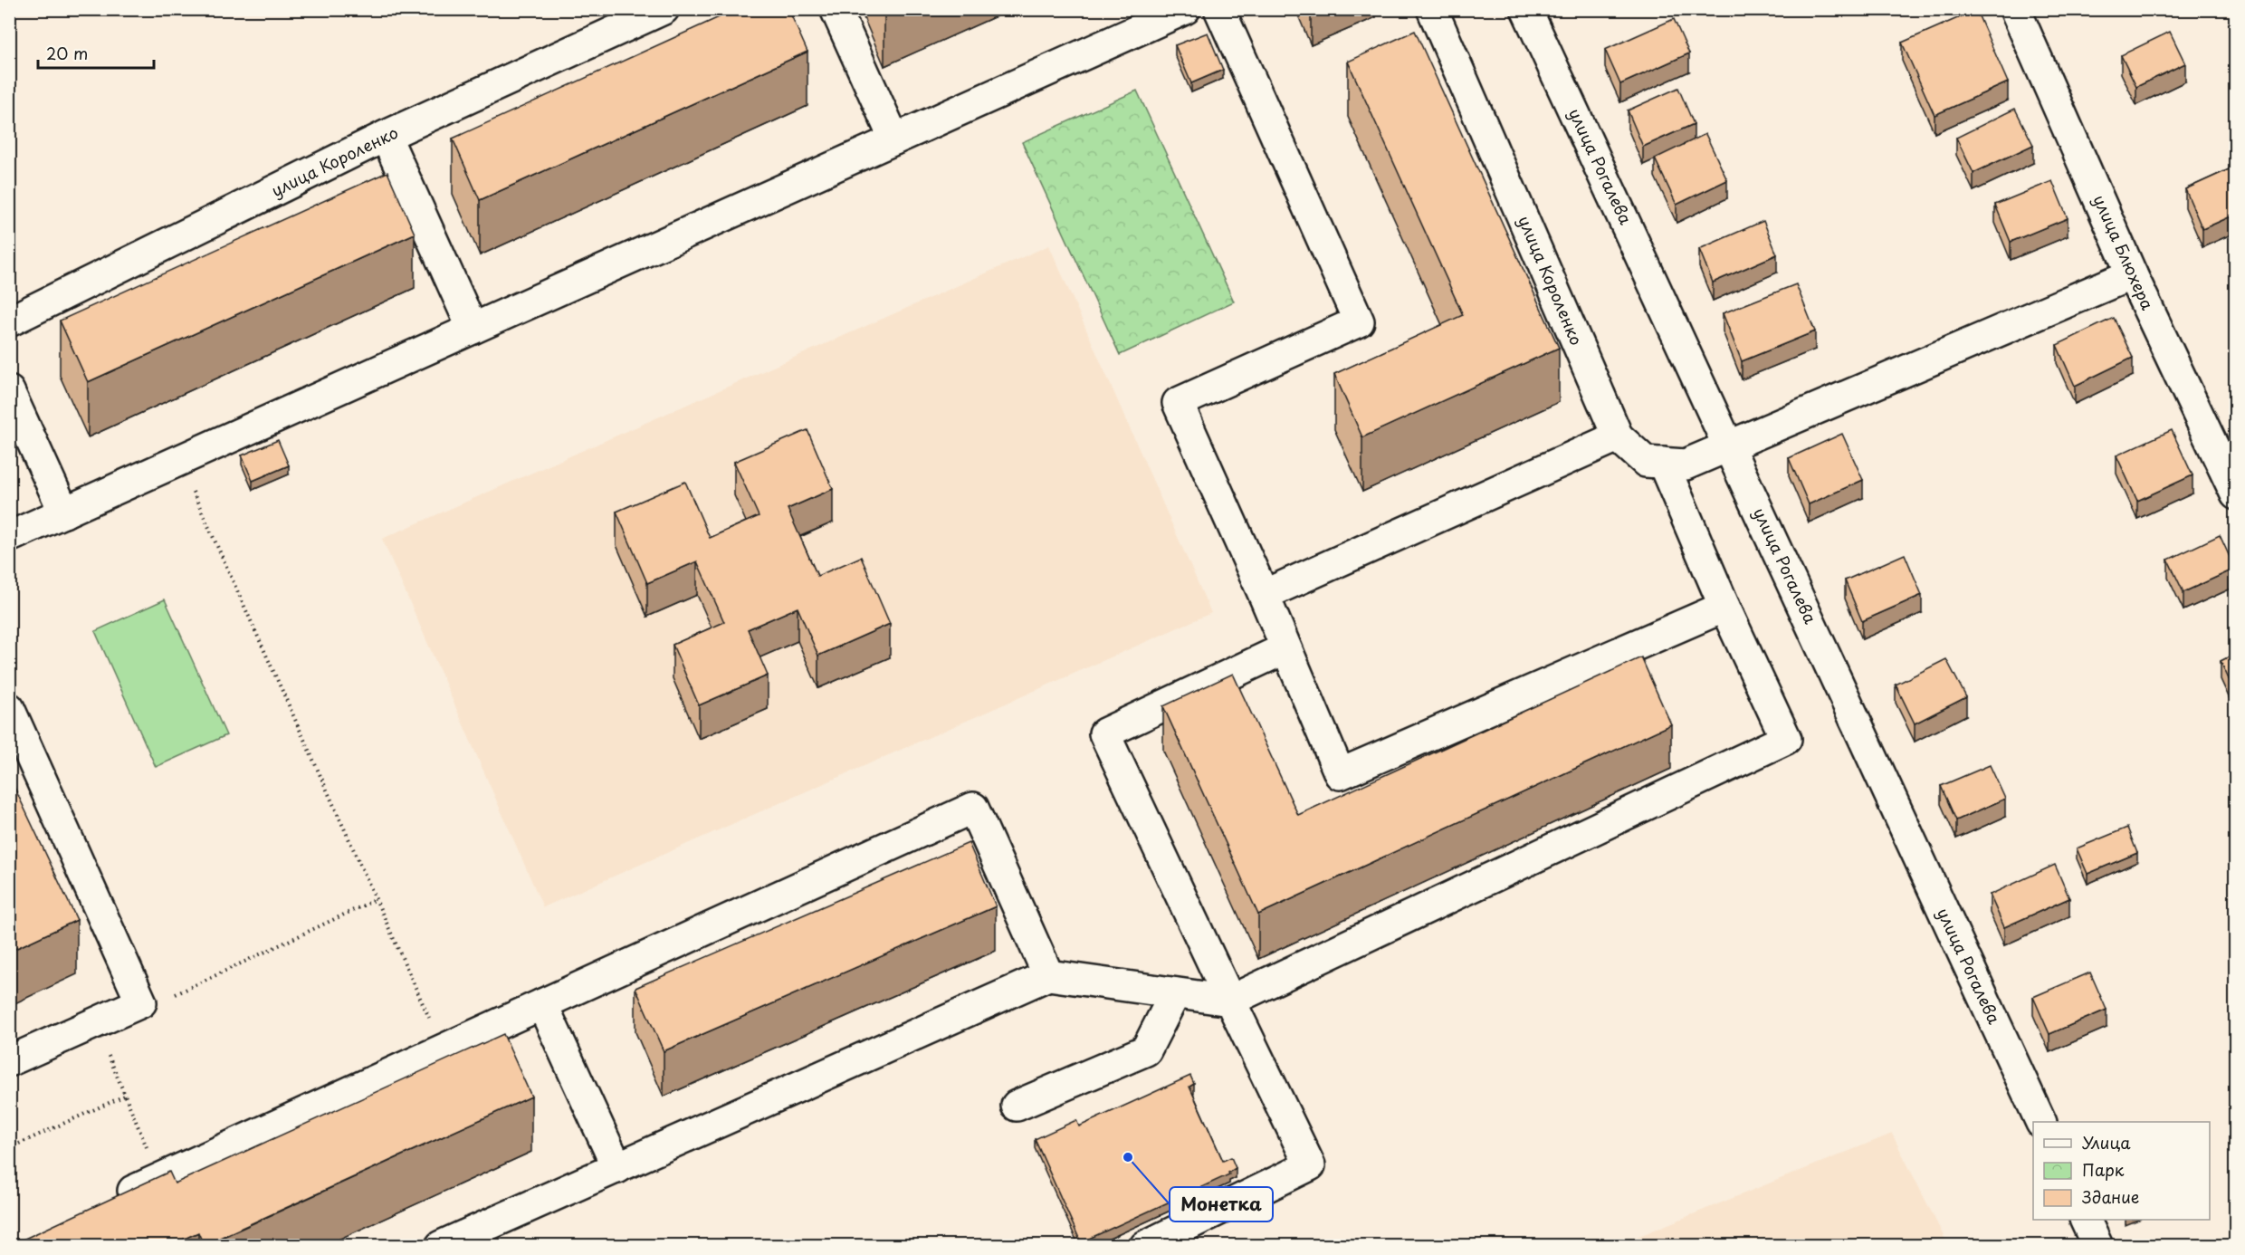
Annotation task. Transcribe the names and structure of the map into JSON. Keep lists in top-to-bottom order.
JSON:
{
  "streets": {
    "street": ["улица Короленко", "улица Рогалева", "улица Блюхера"]
  },
  "crossings": [
    ["улица Короленко", "улица Рогалева"],
    ["улица Короленко", "улица Блюхера"]
  ],
  "places": ["Монетка"],
  "legend": ["Улица", "Парк", "Здание"],
  "scale_bar": "20 m"
}
